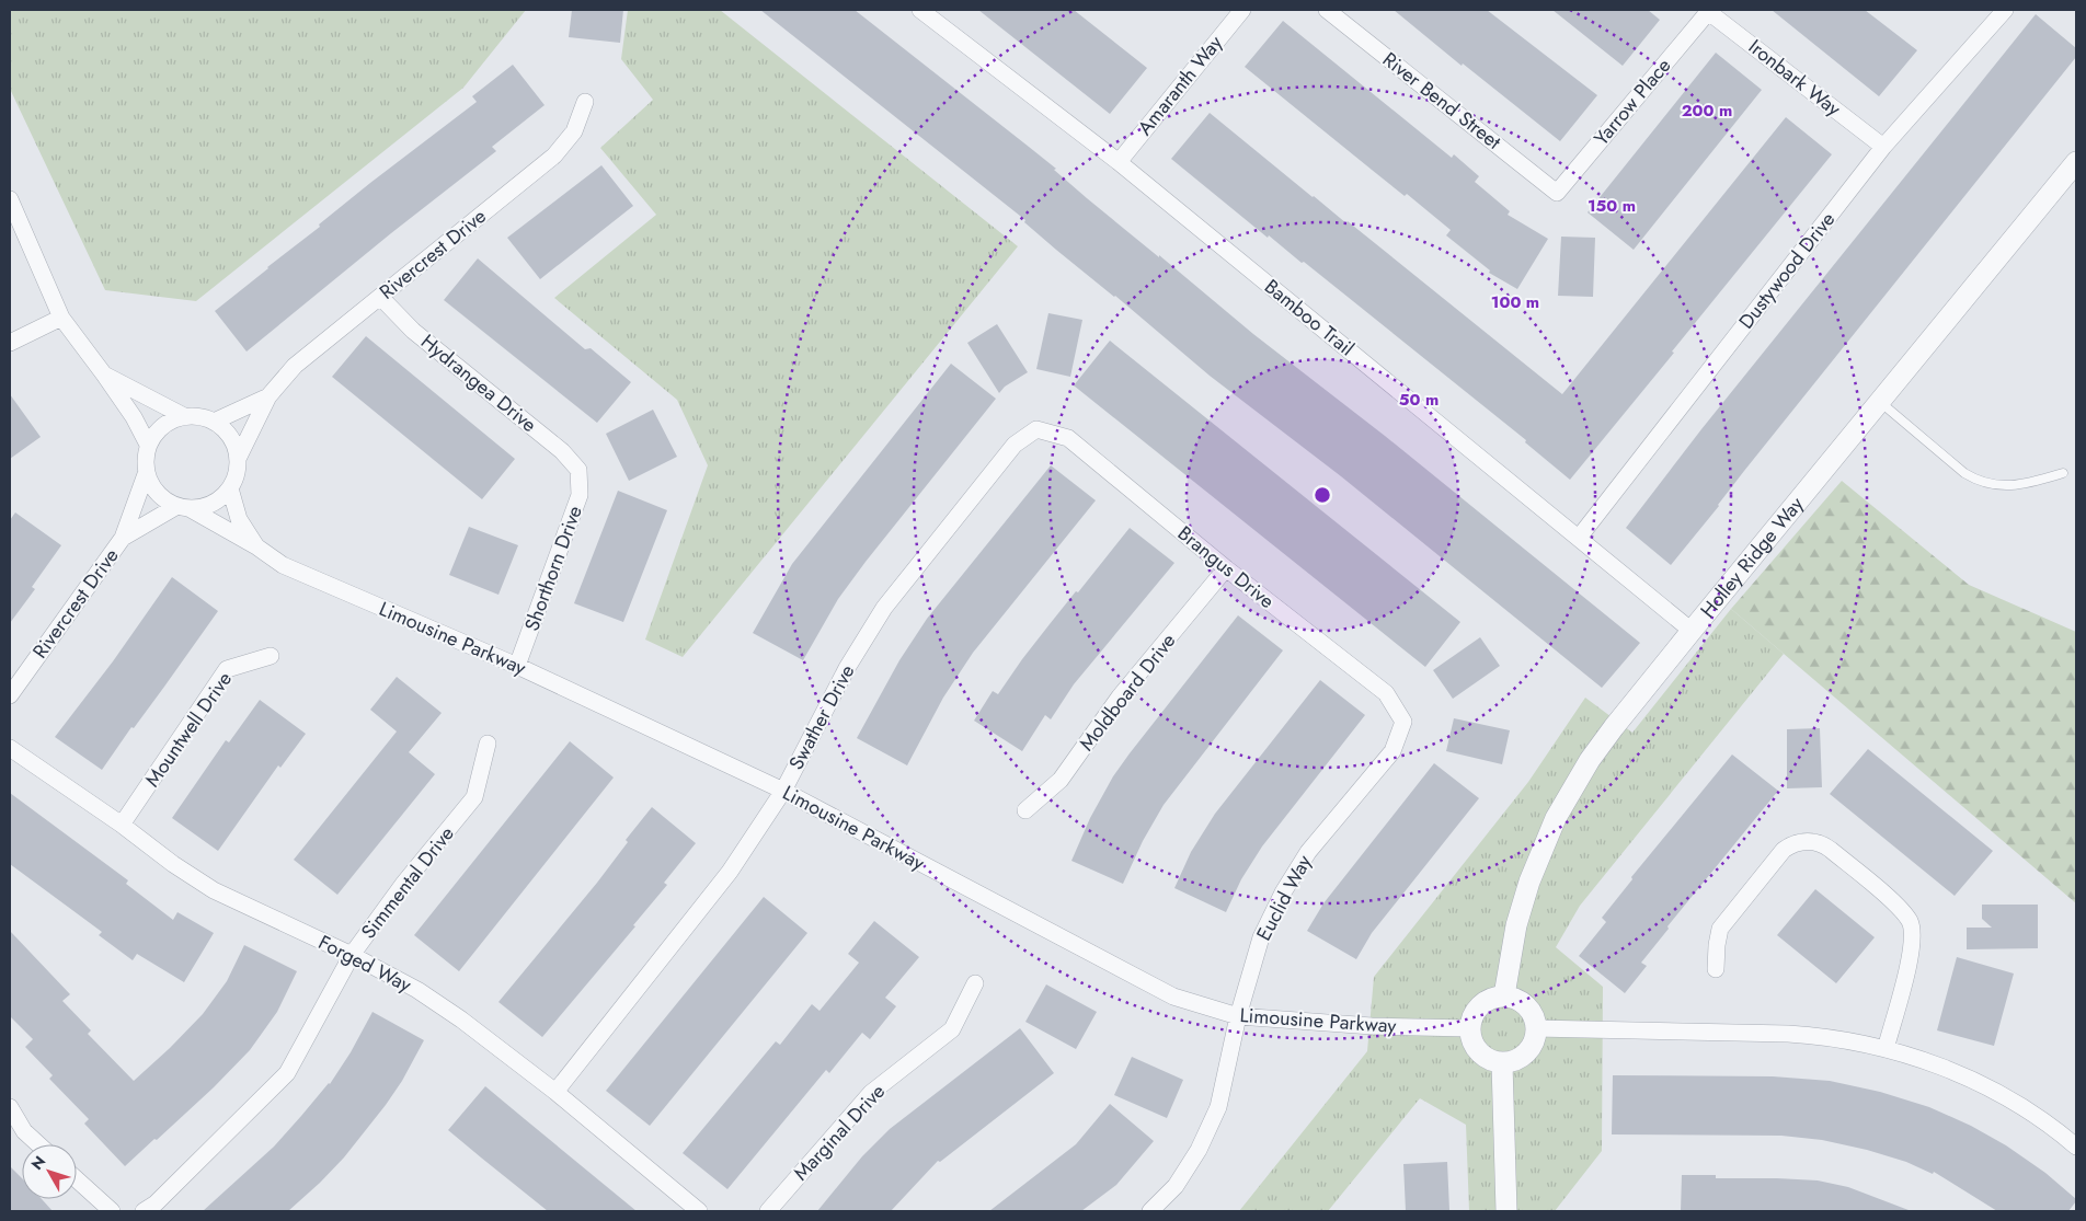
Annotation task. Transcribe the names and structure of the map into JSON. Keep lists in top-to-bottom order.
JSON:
{
  "streets": {
    "street": [
      "Ironbark Way",
      "Amaranth Way",
      "River Bend Street",
      "Yarrow Place",
      "Rivercrest Drive",
      "Dustywood Drive",
      "Bamboo Trail",
      "Hydrangea Drive",
      "Holley Ridge Way",
      "Brangus Drive",
      "Shorthorn Drive",
      "Limousine Parkway",
      "Moldboard Drive",
      "Swather Drive",
      "Mountwell Drive",
      "Simmental Drive",
      "Euclid Way",
      "Forged Way",
      "Marginal Drive"
    ]
  },
  "crossings": [
    ["Ironbark Way", "Yarrow Place"],
    ["Ironbark Way", "Dustywood Drive"],
    ["Amaranth Way", "Bamboo Trail"],
    ["River Bend Street", "Yarrow Place"],
    ["Rivercrest Drive", "Hydrangea Drive"],
    ["Rivercrest Drive", "Limousine Parkway"],
    ["Dustywood Drive", "Bamboo Trail"],
    ["Bamboo Trail", "Holley Ridge Way"],
    ["Hydrangea Drive", "Shorthorn Drive"],
    ["Holley Ridge Way", "Limousine Parkway"],
    ["Brangus Drive", "Moldboard Drive"],
    ["Brangus Drive", "Swather Drive"],
    ["Brangus Drive", "Euclid Way"],
    ["Shorthorn Drive", "Limousine Parkway"],
    ["Limousine Parkway", "Swather Drive"],
    ["Limousine Parkway", "Euclid Way"],
    ["Swather Drive", "Forged Way"],
    ["Mountwell Drive", "Forged Way"],
    ["Simmental Drive", "Forged Way"]
  ],
  "north": "top left",
  "rings": [
    "200 m",
    "150 m",
    "100 m",
    "50 m"
  ]
}
